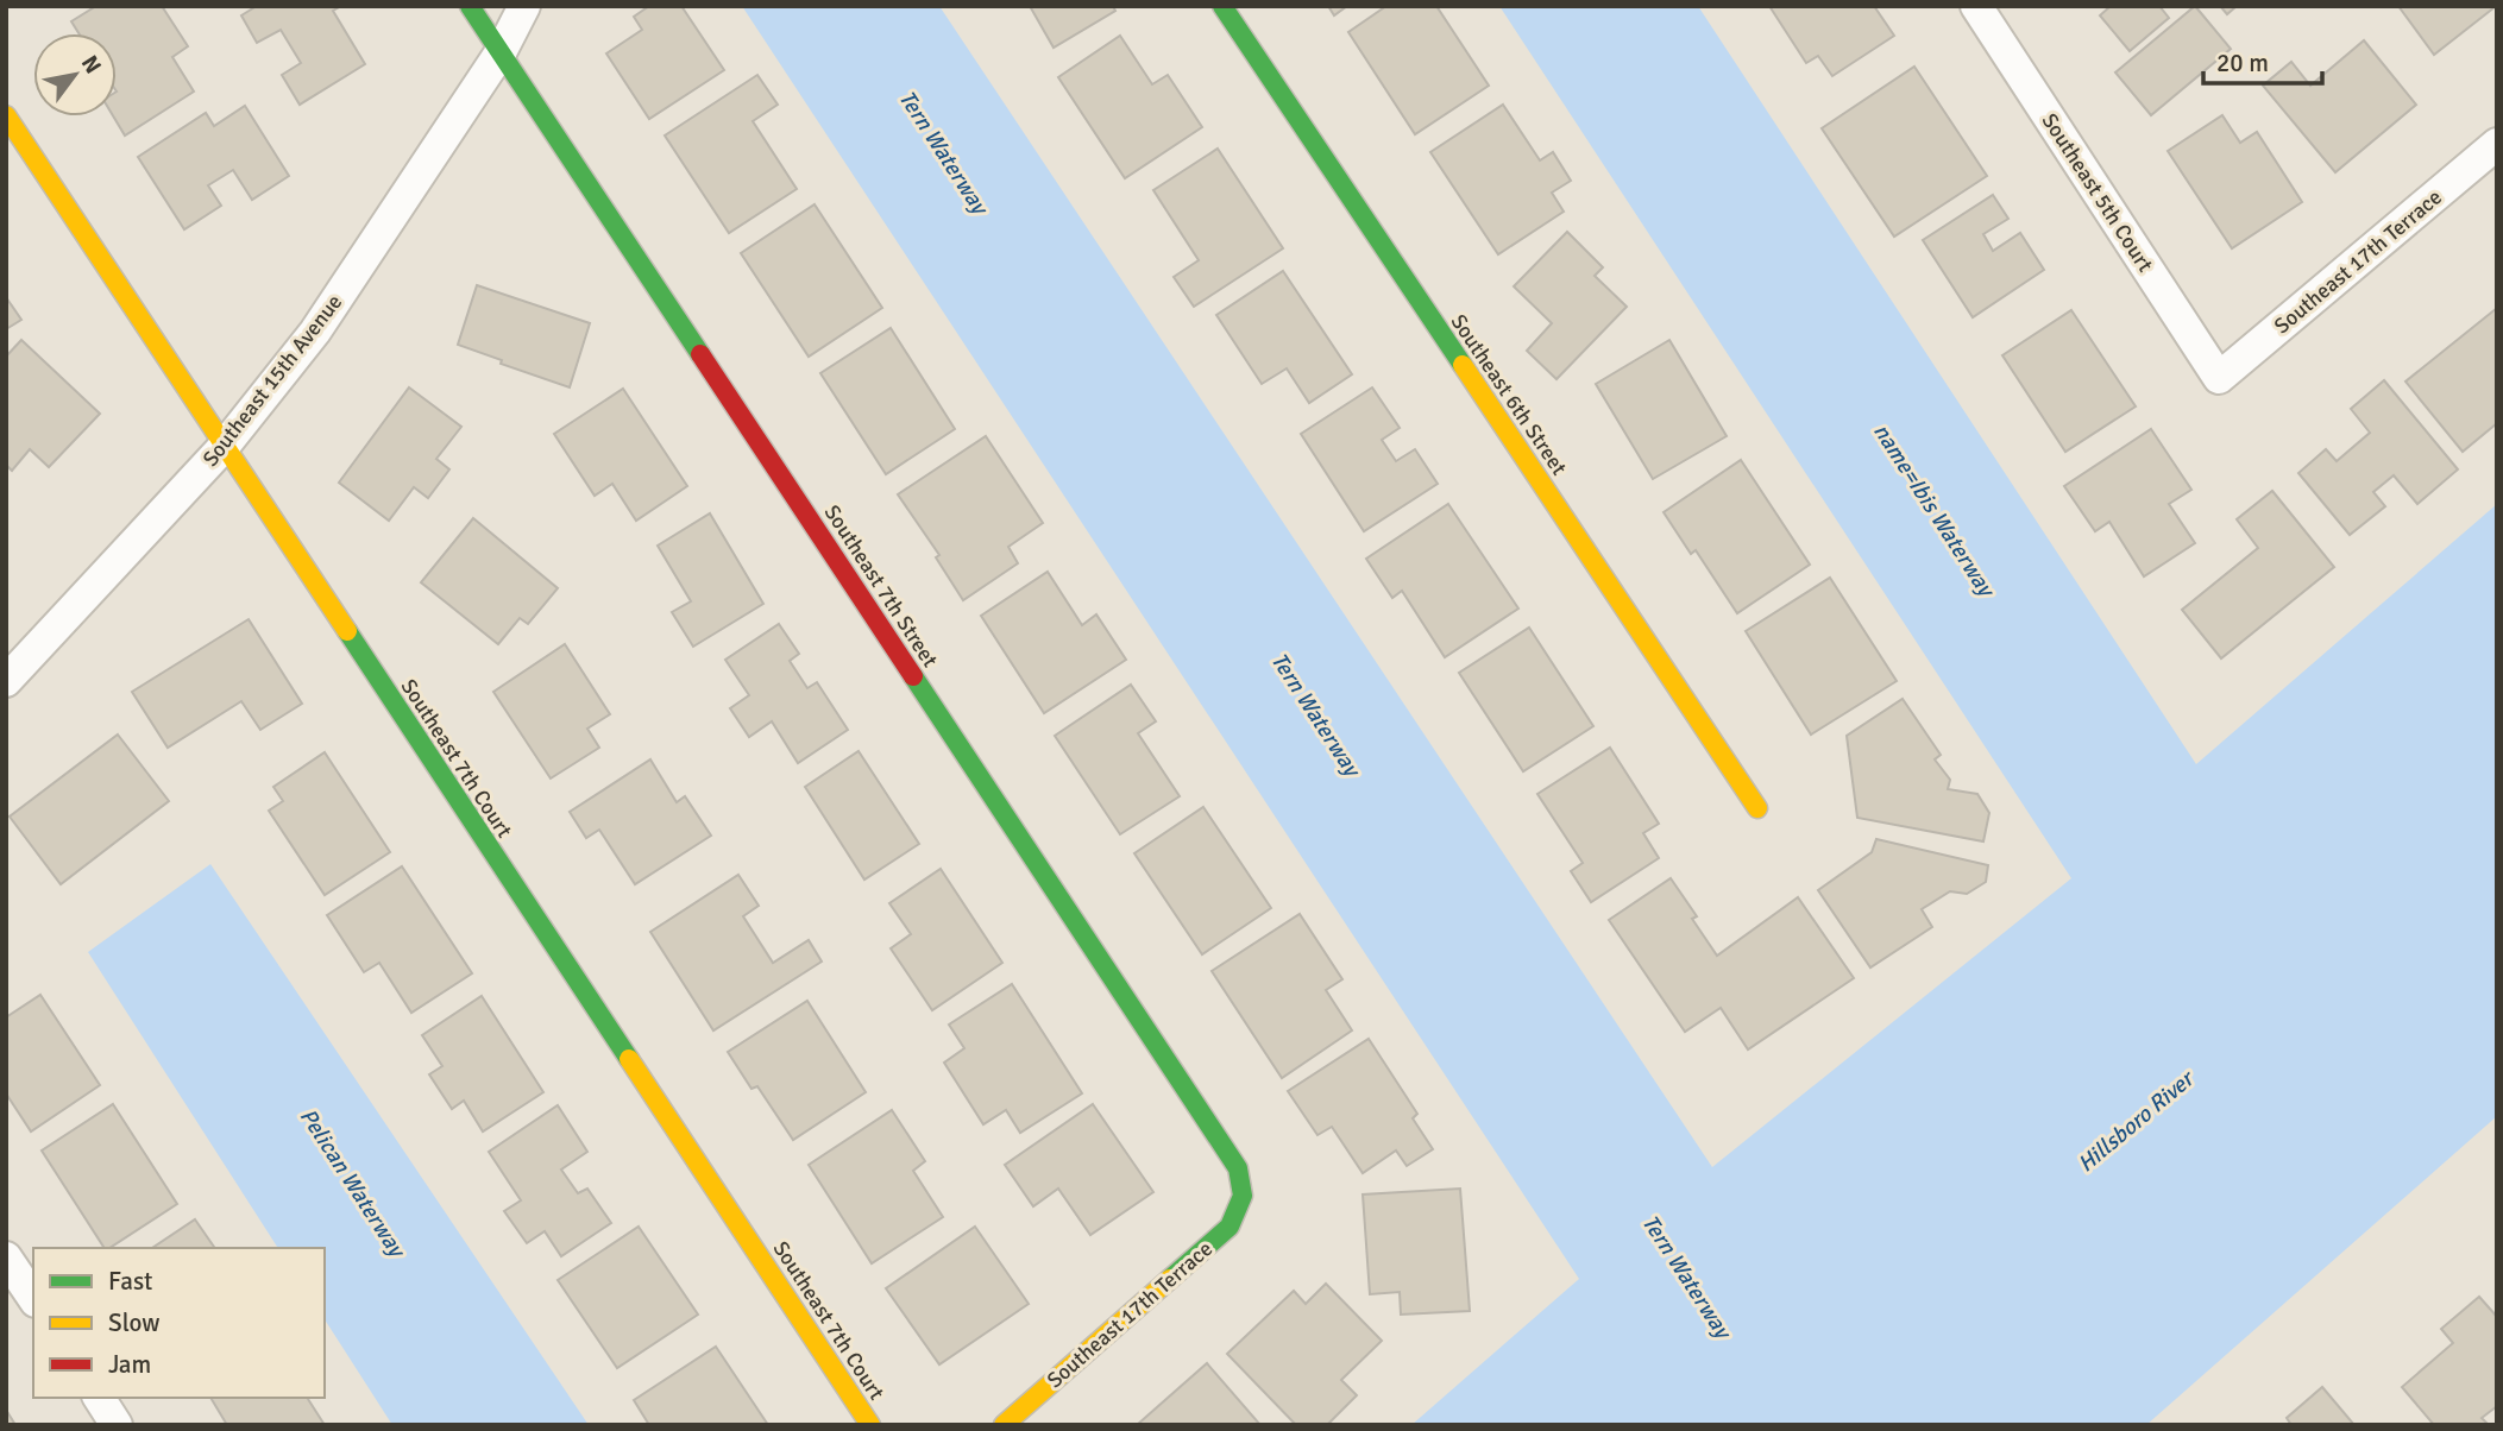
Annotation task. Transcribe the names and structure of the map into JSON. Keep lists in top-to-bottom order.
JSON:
{
  "streets": {
    "street": [
      "Southeast 5th Court",
      "Southeast 17th Terrace",
      "Southeast 15th Avenue",
      "Southeast 6th Street",
      "Southeast 7th Street",
      "Southeast 7th Court"
    ]
  },
  "crossings": [
    ["Southeast 5th Court", "Southeast 17th Terrace"],
    ["Southeast 17th Terrace", "Southeast 7th Street"],
    ["Southeast 15th Avenue", "Southeast 7th Street"],
    ["Southeast 15th Avenue", "Southeast 7th Court"]
  ],
  "water": [
    "Tern Waterway",
    "name=Ibis Waterway",
    "Hillsboro River",
    "Pelican Waterway"
  ],
  "legend": ["Fast", "Slow", "Jam"],
  "scale_bar": "20 m",
  "north": "top right"
}
